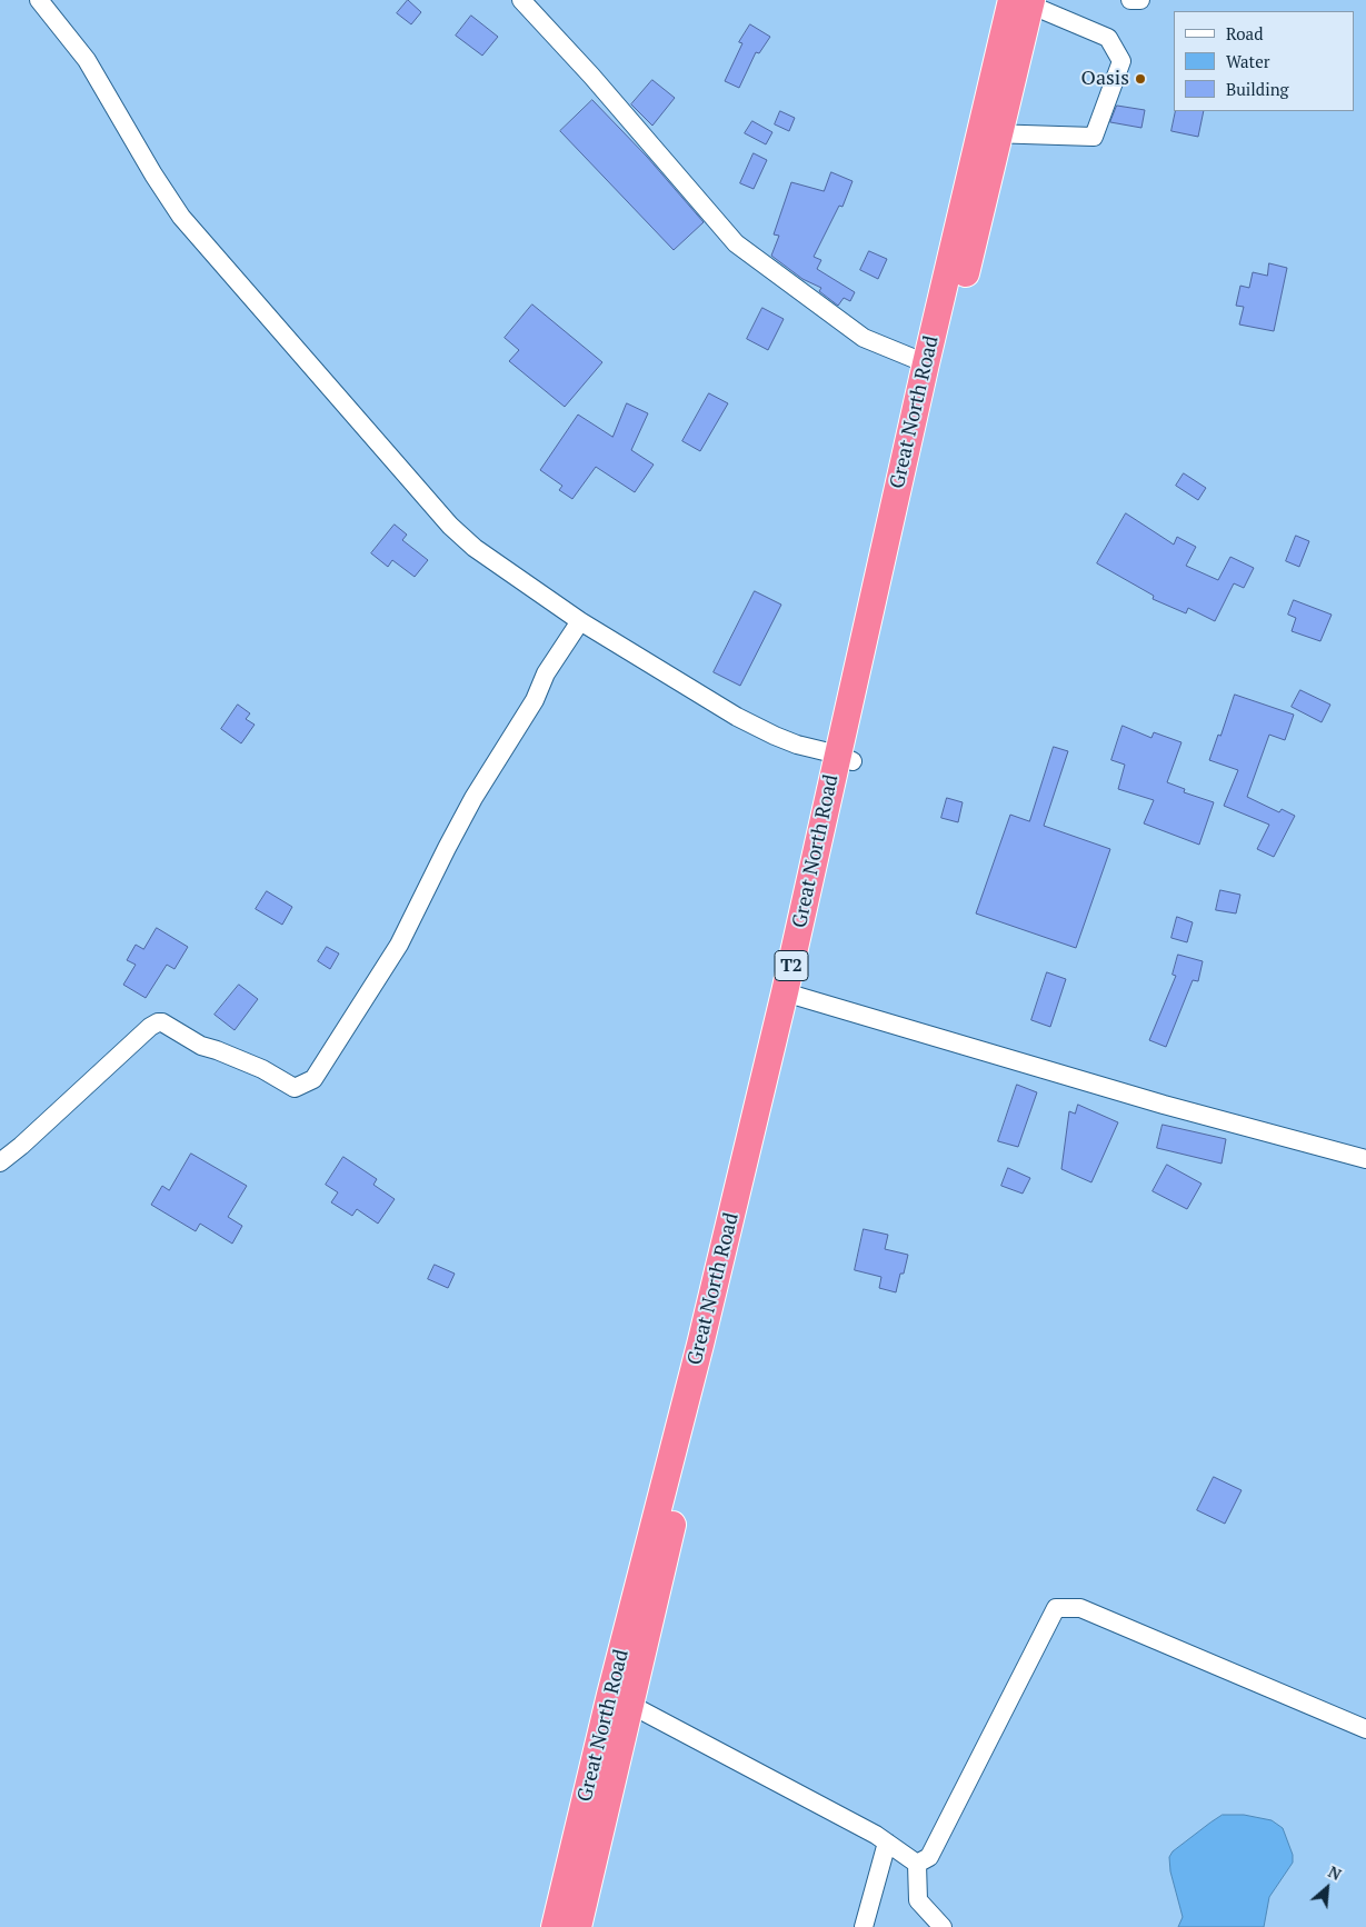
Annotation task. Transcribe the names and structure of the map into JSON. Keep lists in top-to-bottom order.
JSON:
{
  "streets": {
    "highway": ["Great North Road", "T2"]
  },
  "places": ["Oasis"],
  "legend": ["Road", "Water", "Building"],
  "north": "top right"
}
